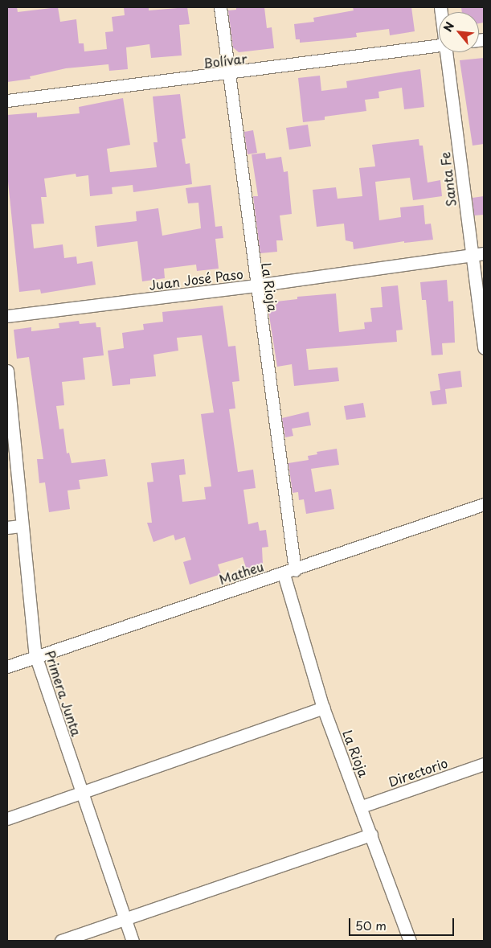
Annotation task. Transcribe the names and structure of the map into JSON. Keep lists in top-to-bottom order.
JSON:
{
  "streets": {
    "street": [
      "Bolívar",
      "Santa Fe",
      "Juan José Paso",
      "La Rioja",
      "Matheu",
      "Primera Junta",
      "Directorio"
    ]
  },
  "crossings": [
    ["Bolívar", "La Rioja"],
    ["Santa Fe", "Juan José Paso"],
    ["Juan José Paso", "La Rioja"],
    ["La Rioja", "Matheu"],
    ["La Rioja", "Directorio"],
    ["Matheu", "Primera Junta"]
  ],
  "scale_bar": "50 m",
  "north": "top left"
}
